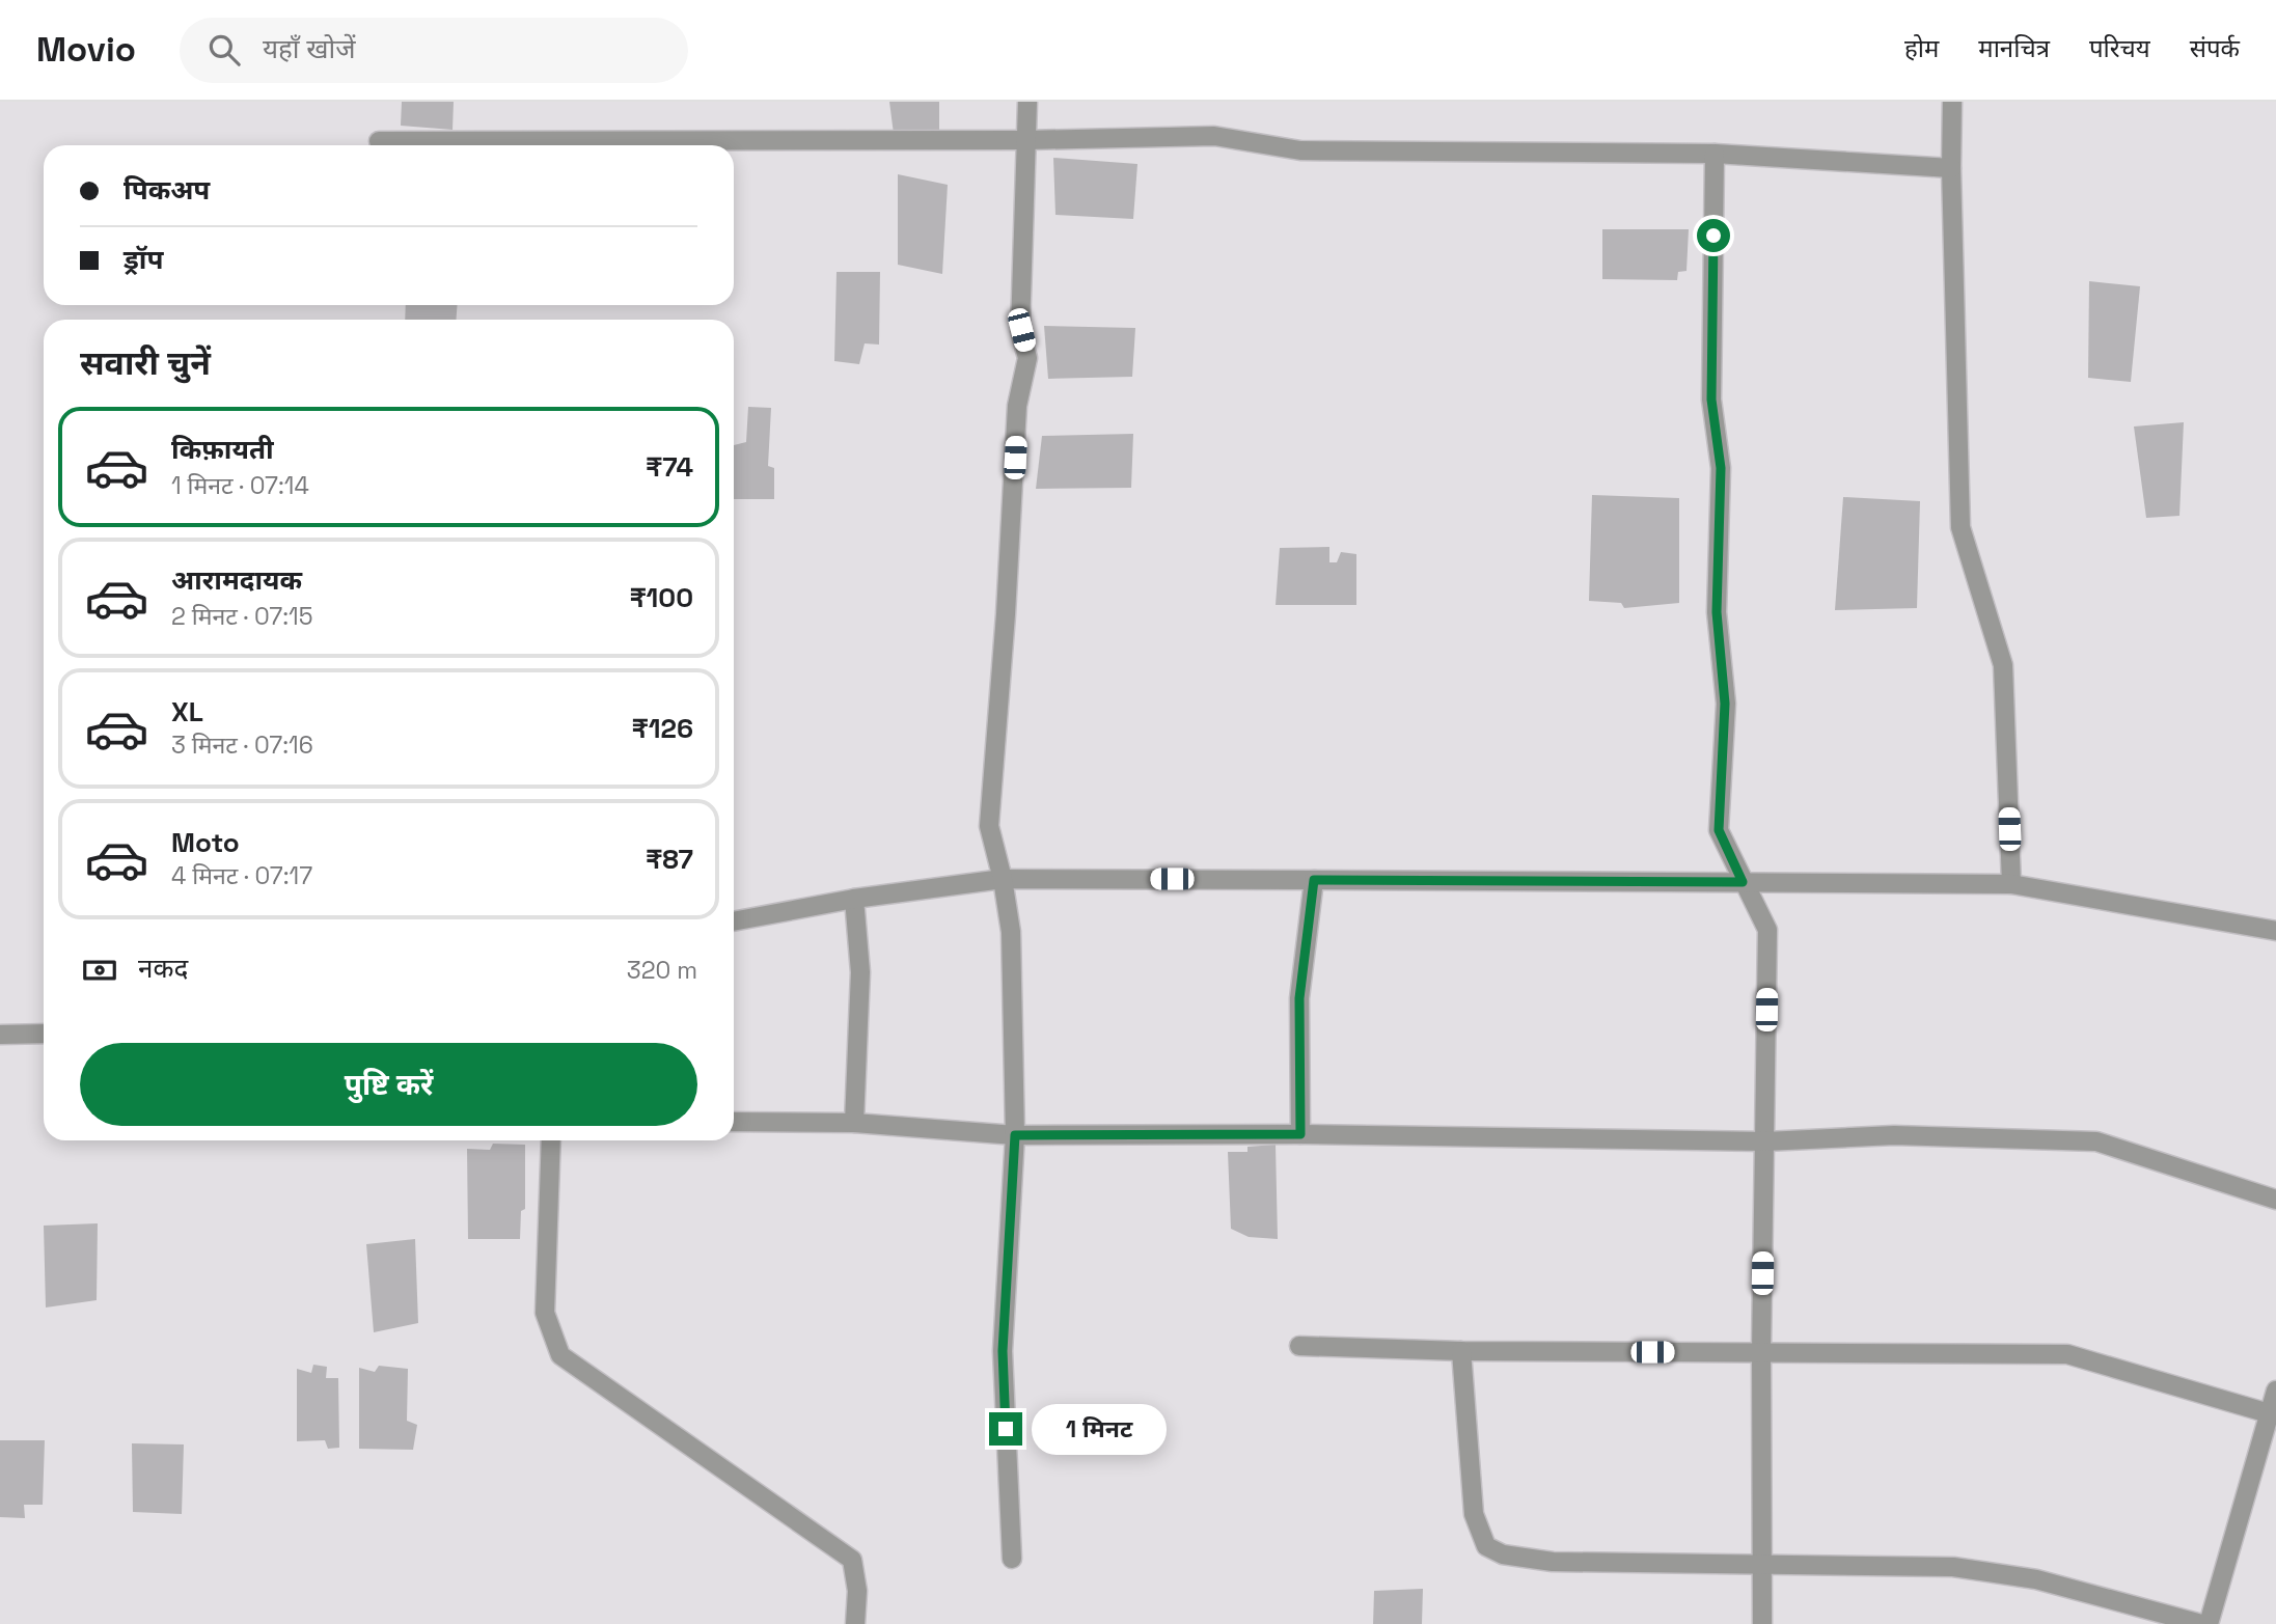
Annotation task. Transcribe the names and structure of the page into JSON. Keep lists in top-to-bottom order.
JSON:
{
  "page": {
    "header": "Movio",
    "search": "यहाँ खोजें",
    "nav": [
      "होम",
      "मानचित्र",
      "परिचय",
      "संपर्क"
    ],
    "banner": ["पिकअप", "ड्रॉप"],
    "heading": "सवारी चुनें",
    "list": [
      {
        "name": "किफ़ायती",
        "note": "1 मिनट · 07:14",
        "value": "₹74"
      },
      {
        "name": "आरामदायक",
        "note": "2 मिनट · 07:15",
        "value": "₹100"
      },
      {
        "name": "XL",
        "note": "3 मिनट · 07:16",
        "value": "₹126"
      },
      {
        "name": "Moto",
        "note": "4 मिनट · 07:17",
        "value": "₹87"
      }
    ],
    "pay": ["नकद", "320 m"],
    "buttons": "पुष्टि करें",
    "bubble": "1 मिनट"
  }
}
